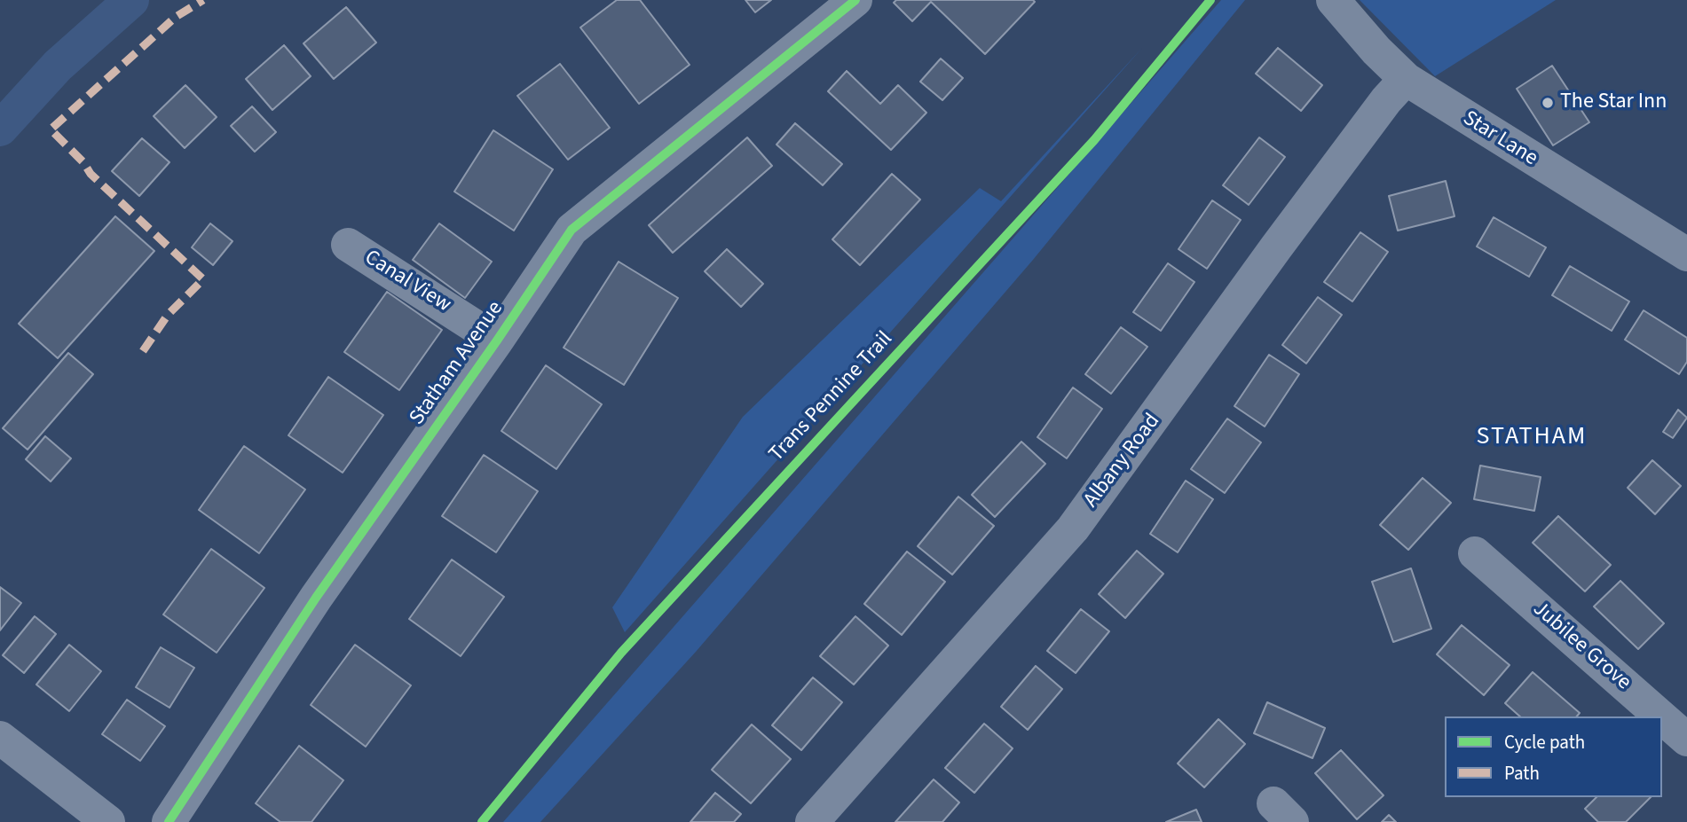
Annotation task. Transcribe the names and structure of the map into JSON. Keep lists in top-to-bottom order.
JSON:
{
  "streets": {
    "street": [
      "Star Lane",
      "Canal View",
      "Statham Avenue",
      "Albany Road",
      "Jubilee Grove"
    ],
    "cycle path": ["Trans Pennine Trail"]
  },
  "crossings": [
    ["Star Lane", "Albany Road"],
    ["Canal View", "Statham Avenue"]
  ],
  "districts": ["STATHAM"],
  "places": ["The Star Inn"],
  "legend": ["Cycle path", "Path"]
}
